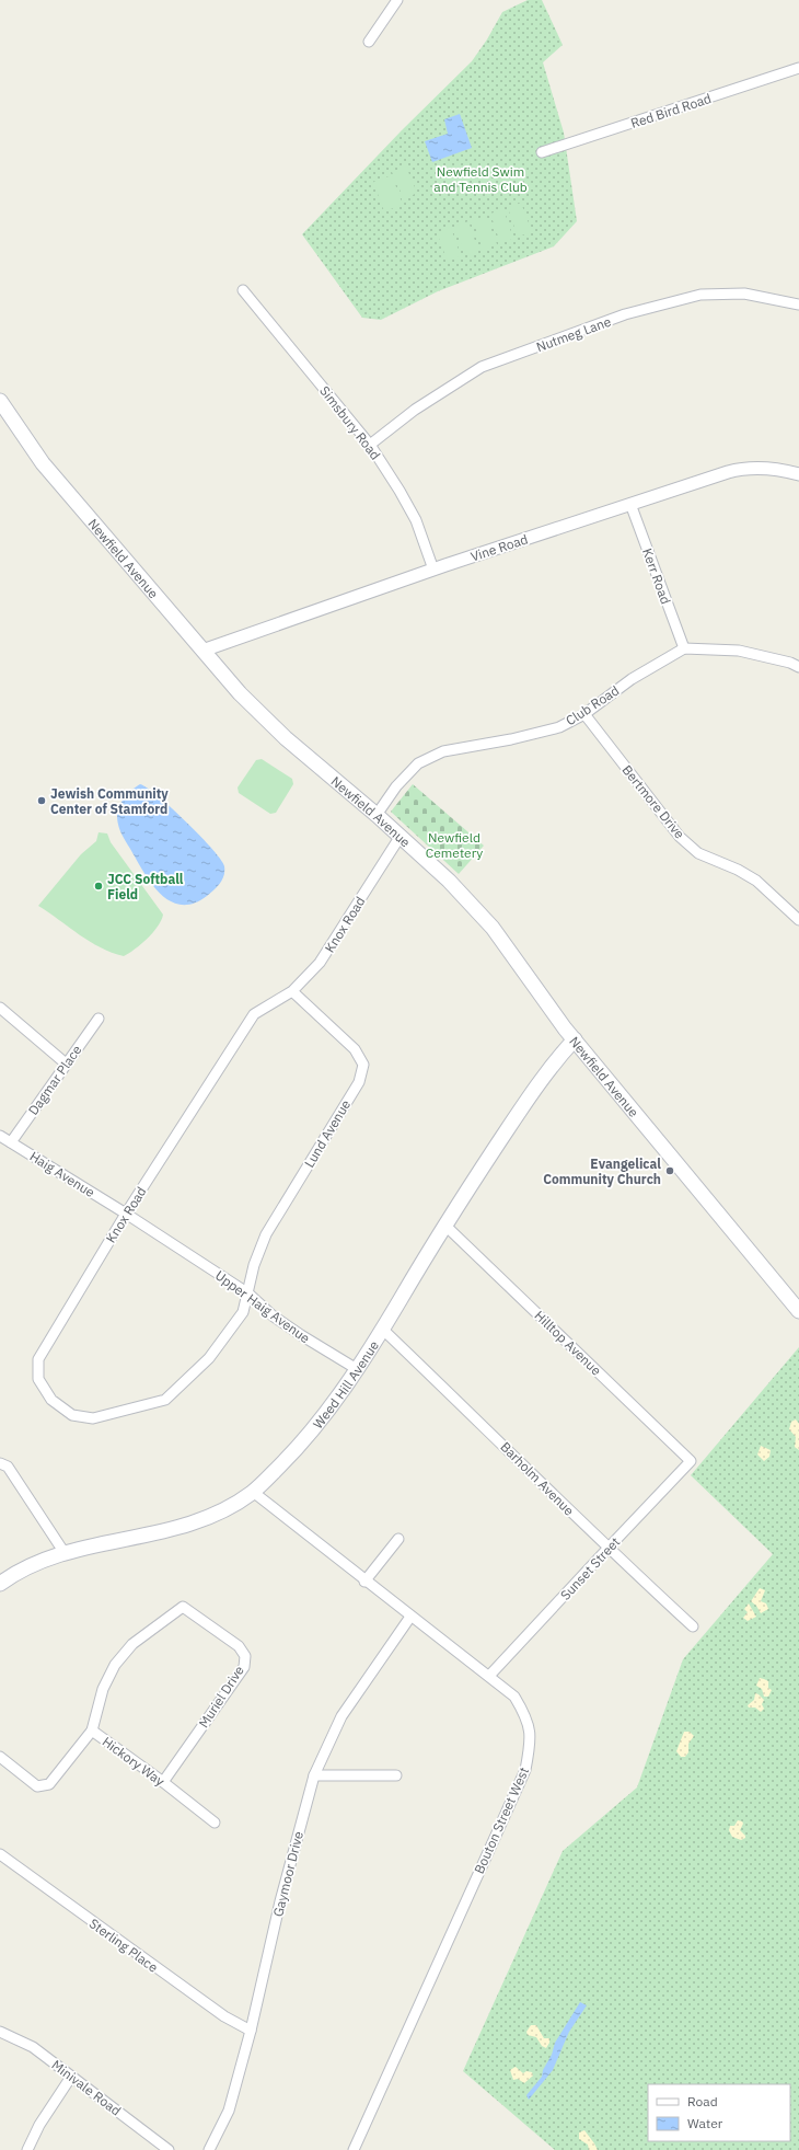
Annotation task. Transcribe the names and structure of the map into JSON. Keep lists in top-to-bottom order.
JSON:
{
  "streets": {
    "main road": ["Newfield Avenue", "Weed Hill Avenue"],
    "street": [
      "Red Bird Road",
      "Nutmeg Lane",
      "Simsbury Road",
      "Vine Road",
      "Kerr Road",
      "Club Road",
      "Bertmore Drive",
      "Knox Road",
      "Dagmar Place",
      "Lund Avenue",
      "Haig Avenue",
      "Upper Haig Avenue",
      "Hilltop Avenue",
      "Barholm Avenue",
      "Sunset Street",
      "Muriel Drive",
      "Hickory Way",
      "Bouton Street West",
      "Gaymoor Drive",
      "Sterling Place",
      "Minivale Road"
    ]
  },
  "crossings": [
    ["Nutmeg Lane", "Simsbury Road"],
    ["Simsbury Road", "Vine Road"],
    ["Vine Road", "Newfield Avenue"],
    ["Vine Road", "Kerr Road"],
    ["Newfield Avenue", "Club Road"],
    ["Newfield Avenue", "Knox Road"],
    ["Newfield Avenue", "Weed Hill Avenue"],
    ["Kerr Road", "Club Road"],
    ["Club Road", "Bertmore Drive"],
    ["Knox Road", "Lund Avenue"],
    ["Knox Road", "Haig Avenue"],
    ["Knox Road", "Upper Haig Avenue"],
    ["Dagmar Place", "Haig Avenue"],
    ["Lund Avenue", "Upper Haig Avenue"],
    ["Haig Avenue", "Upper Haig Avenue"],
    ["Upper Haig Avenue", "Weed Hill Avenue"],
    ["Hilltop Avenue", "Weed Hill Avenue"],
    ["Hilltop Avenue", "Sunset Street"],
    ["Weed Hill Avenue", "Barholm Avenue"],
    ["Weed Hill Avenue", "Bouton Street West"],
    ["Barholm Avenue", "Sunset Street"],
    ["Sunset Street", "Bouton Street West"],
    ["Muriel Drive", "Hickory Way"],
    ["Bouton Street West", "Gaymoor Drive"],
    ["Gaymoor Drive", "Sterling Place"]
  ],
  "parks": ["Newfield Swim and Tennis Club", "Newfield Cemetery"],
  "places": ["Jewish Community Center of Stamford", "JCC Softball Field", "Evangelical Community Church"],
  "legend": ["Road", "Water"]
}
